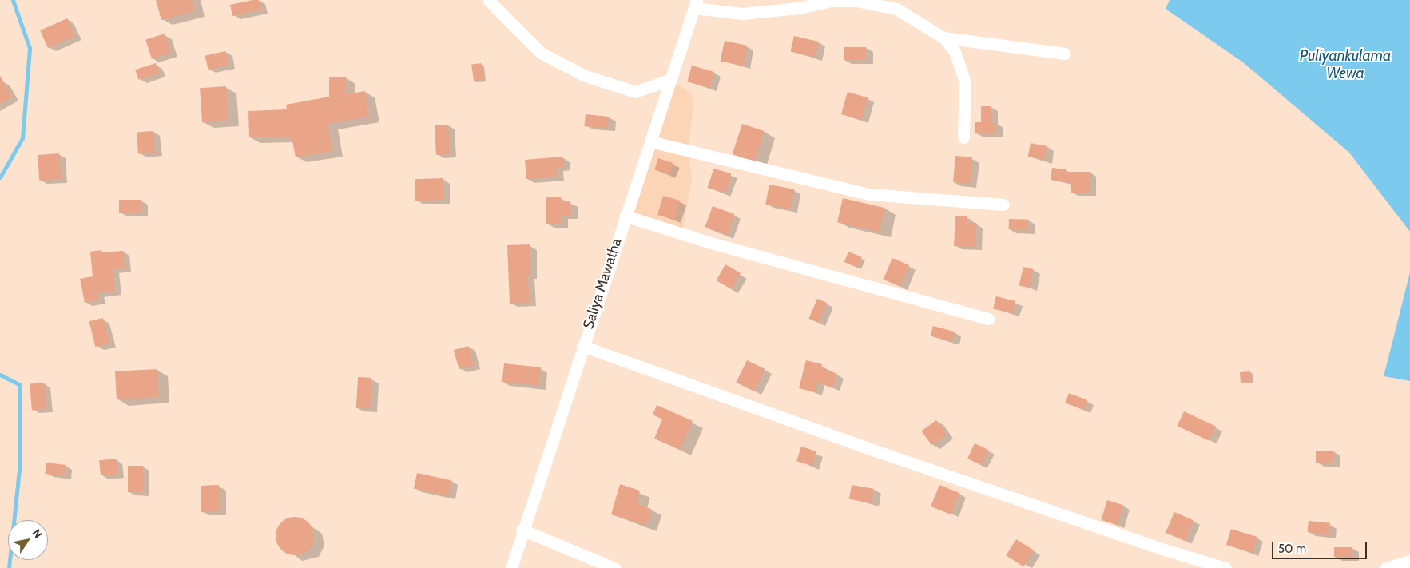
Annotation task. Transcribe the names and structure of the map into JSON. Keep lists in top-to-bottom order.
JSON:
{
  "streets": {
    "street": ["Saliya Mawatha"]
  },
  "water": ["Puliyankulama Wewa"],
  "scale_bar": "50 m",
  "north": "top right"
}
